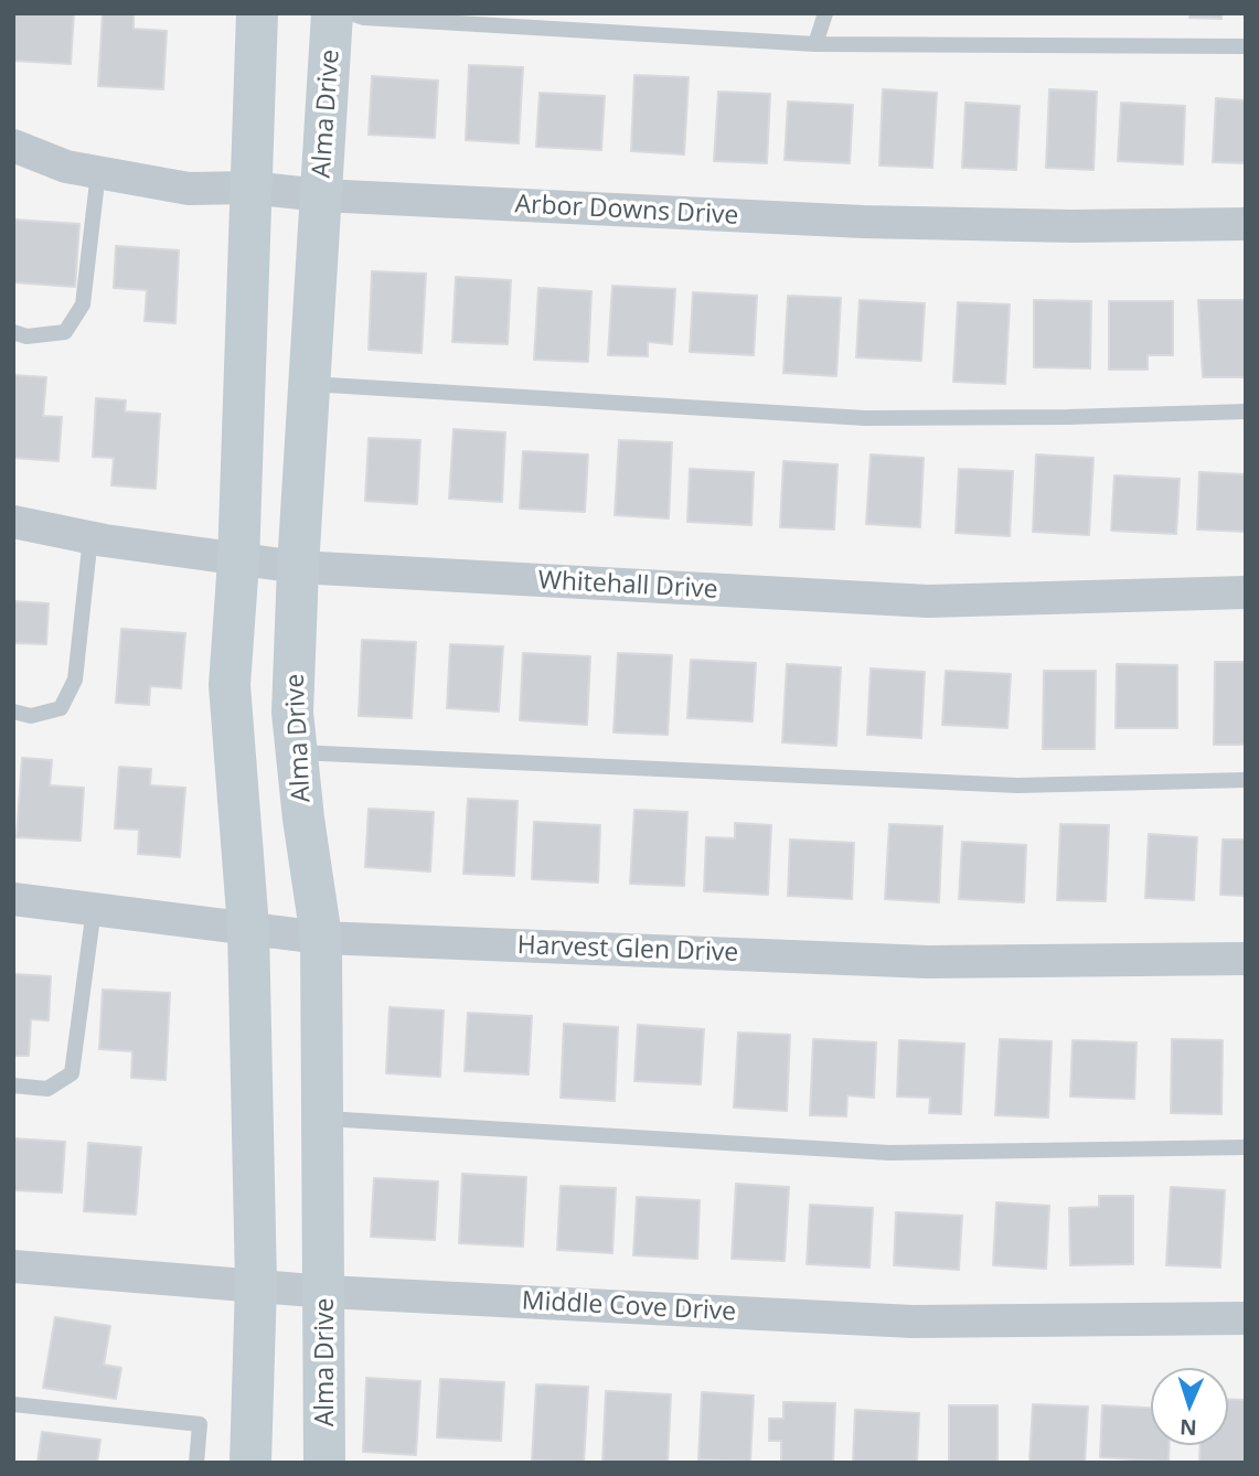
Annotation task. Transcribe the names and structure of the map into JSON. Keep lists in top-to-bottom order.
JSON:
{
  "streets": {
    "main road": ["Alma Drive"],
    "street": [
      "Arbor Downs Drive",
      "Whitehall Drive",
      "Harvest Glen Drive",
      "Middle Cove Drive"
    ]
  },
  "crossings": [
    ["Alma Drive", "Arbor Downs Drive"],
    ["Alma Drive", "Whitehall Drive"],
    ["Alma Drive", "Harvest Glen Drive"],
    ["Alma Drive", "Middle Cove Drive"]
  ],
  "north": "bottom"
}
